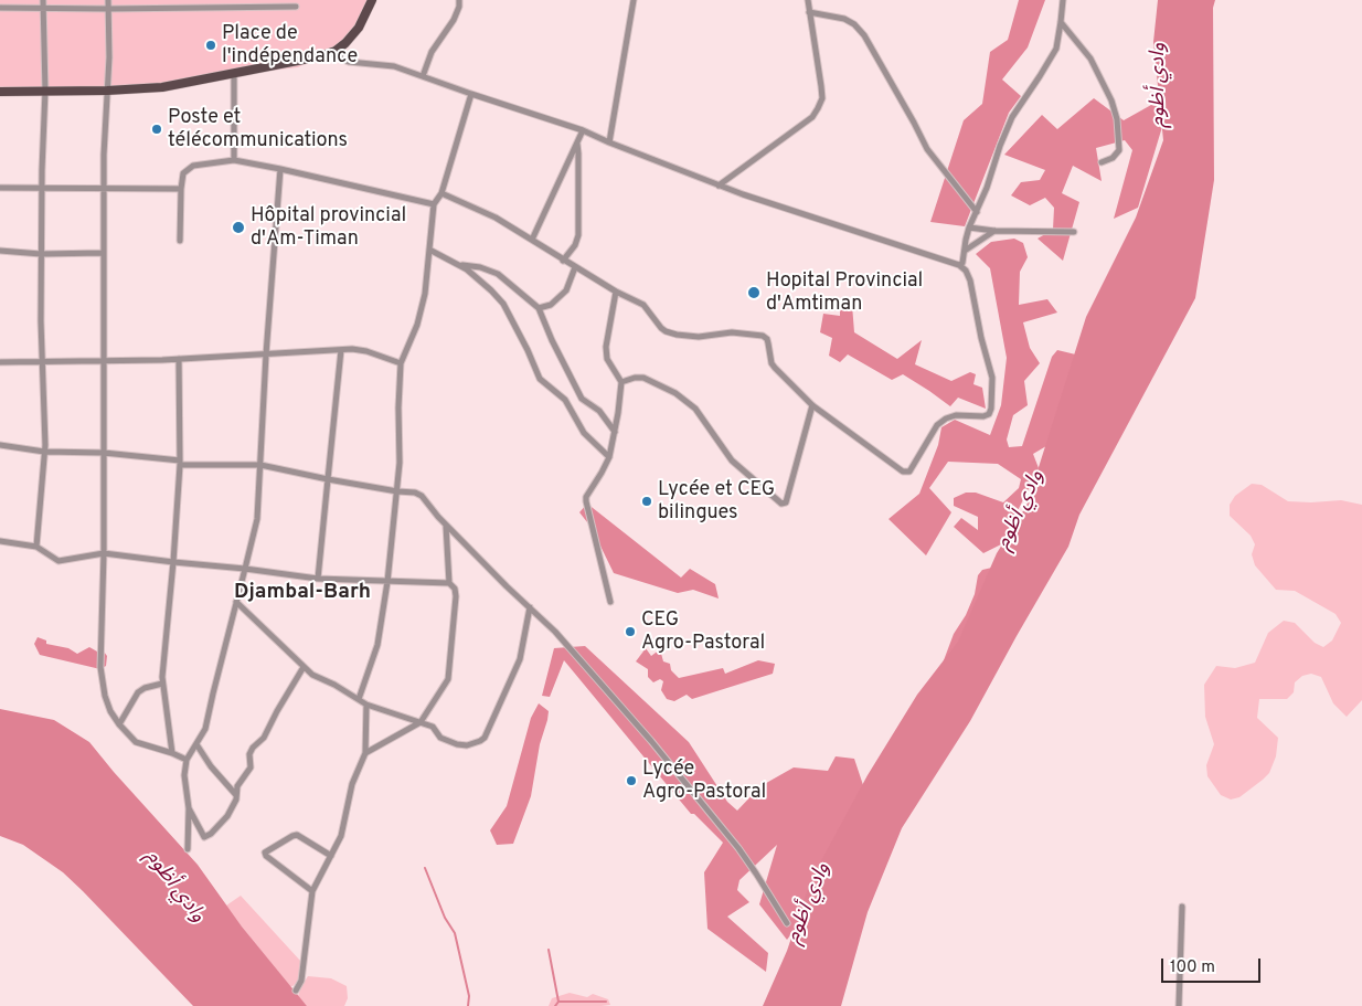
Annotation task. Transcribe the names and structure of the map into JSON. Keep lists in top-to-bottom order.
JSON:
{
  "districts": ["Djambal-Barh"],
  "water": ["وادي أظوم"],
  "places": [
    "Place de l'indépendance",
    "Poste et télécommunications",
    "Hôpital provincial d'Am-Timan",
    "Hopital Provincial d'Amtiman",
    "Lycée et CEG bilingues",
    "CEG Agro-Pastoral",
    "Lycée Agro-Pastoral"
  ],
  "scale_bar": "100 m"
}
